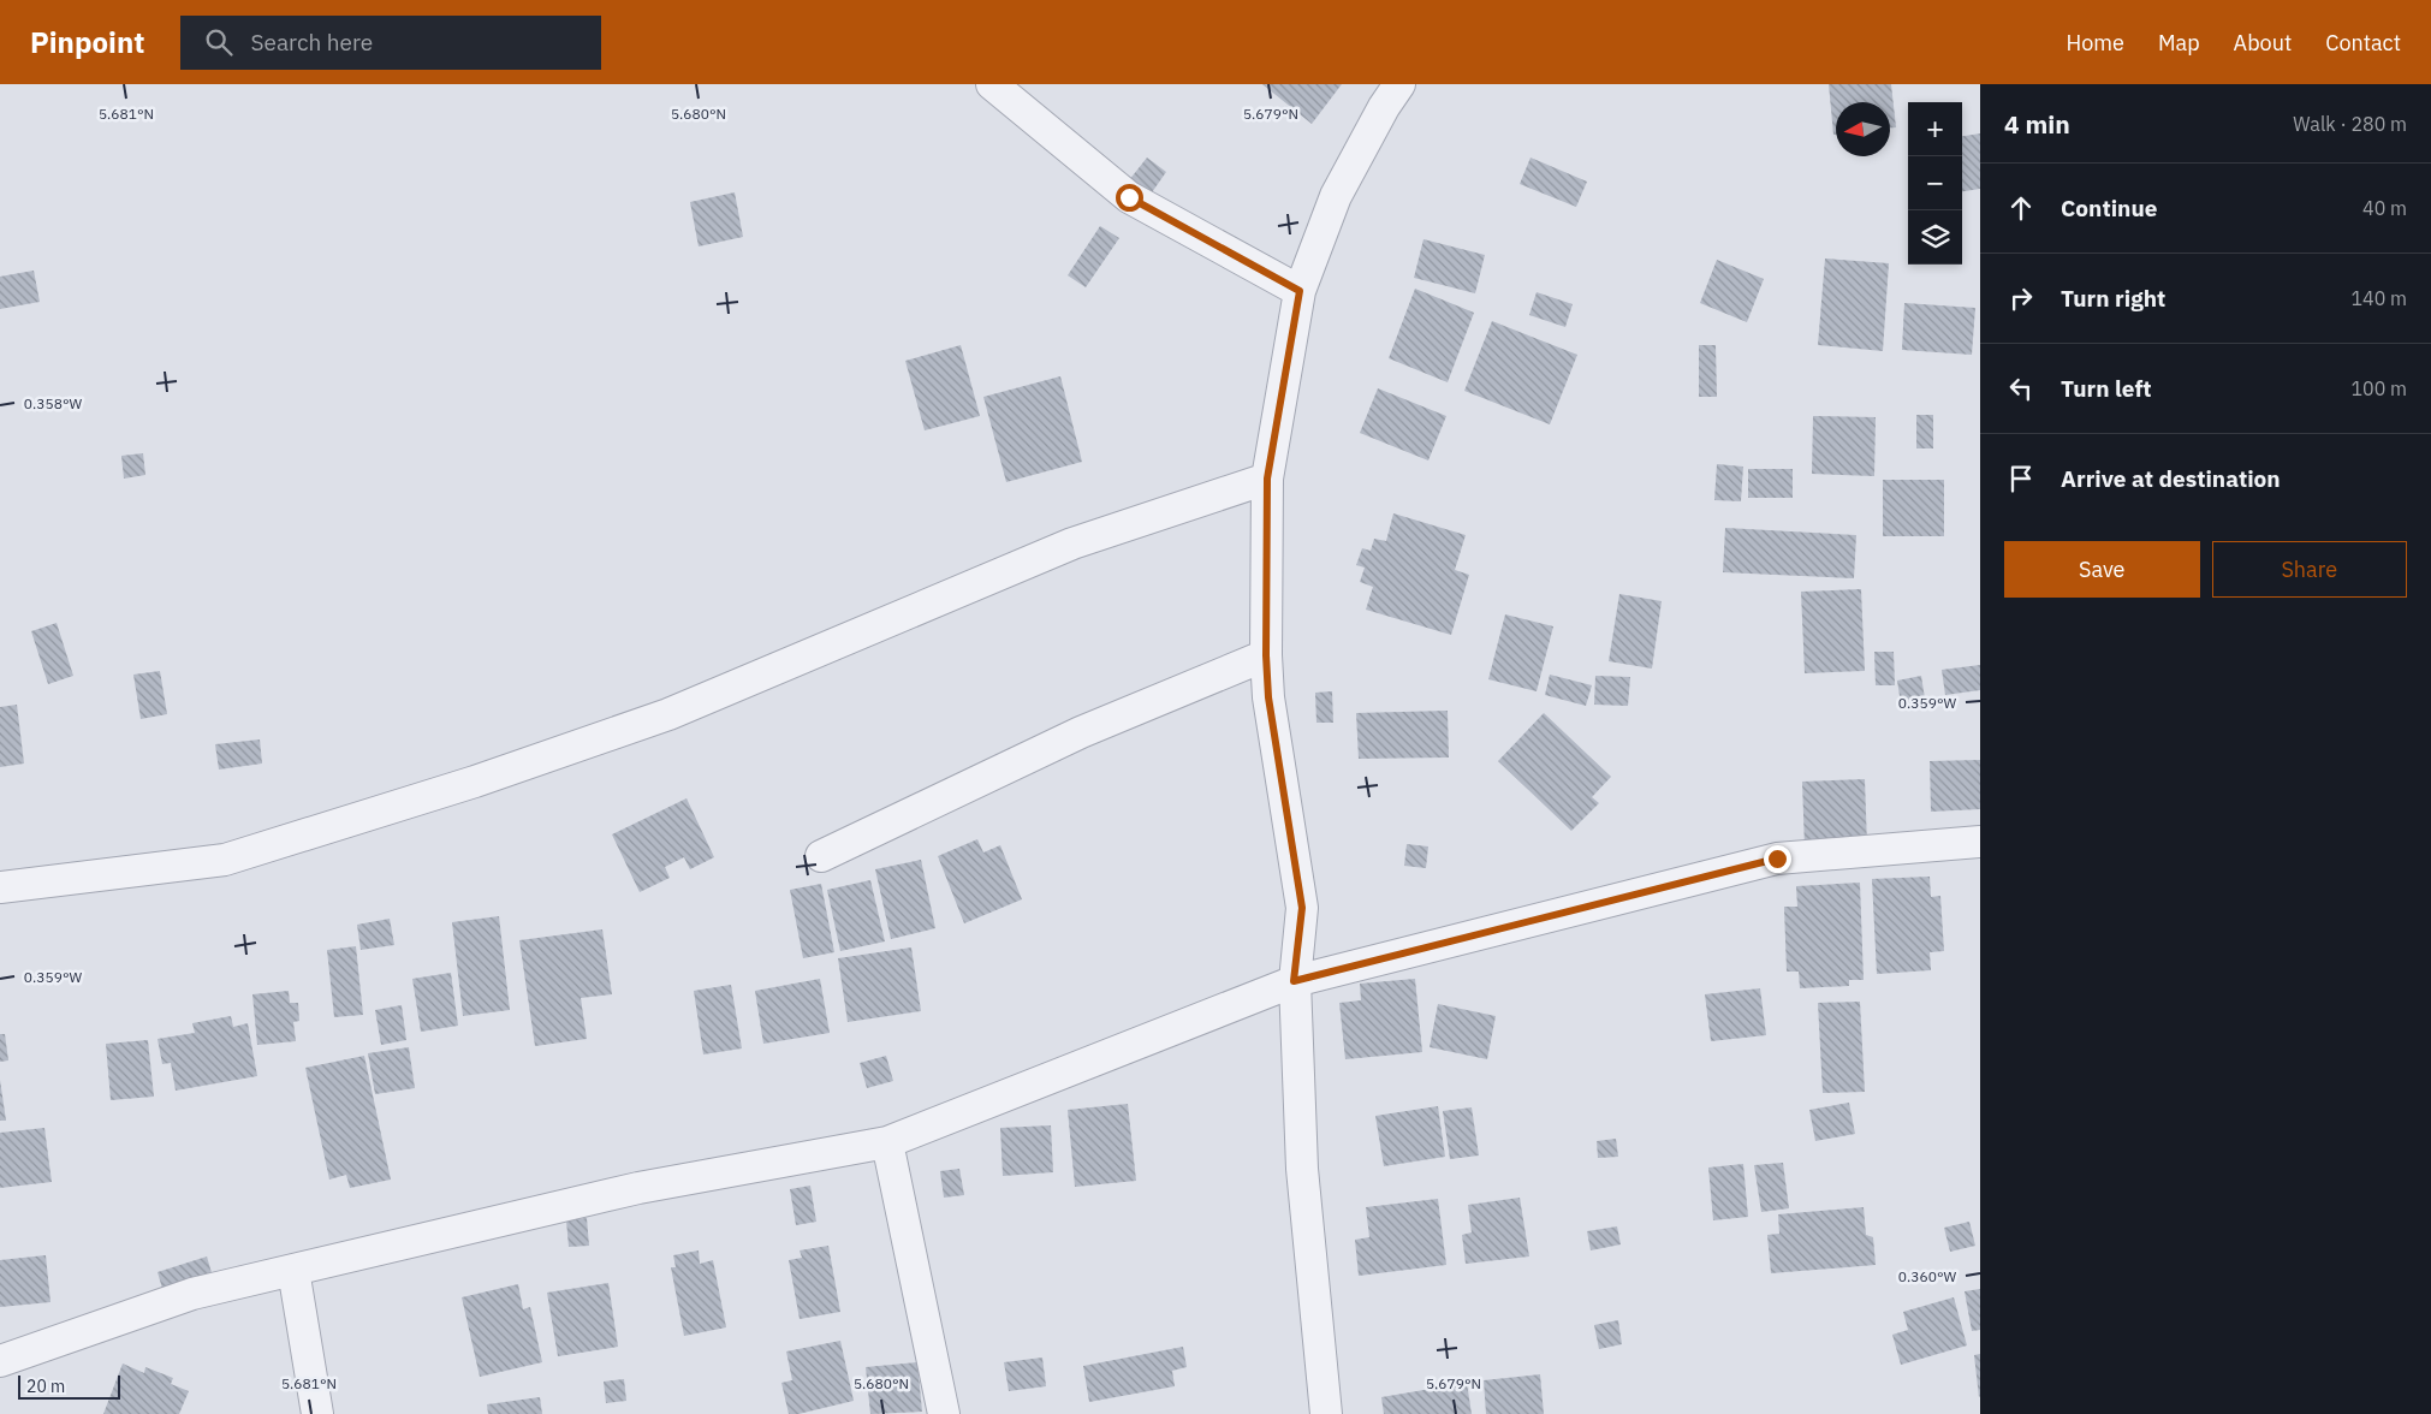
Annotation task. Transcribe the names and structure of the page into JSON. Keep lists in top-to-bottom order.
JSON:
{
  "scale_bar": "20 m",
  "north": "left",
  "page": {
    "header": "Pinpoint",
    "search": "Search here",
    "nav": [
      "Home",
      "Map",
      "About",
      "Contact"
    ],
    "heading": ["4 min", "Walk · 280 m"],
    "map_buttons": ["+", "−"],
    "list": [
      ["Continue", "40 m"],
      ["Turn right", "140 m"],
      ["Turn left", "100 m"],
      "Arrive at destination"
    ],
    "buttons": ["Save", "Share"],
    "scale": "20 m"
  },
  "coordinates": [
    "5.681°N",
    "5.680°N",
    "5.679°N",
    "0.358°W",
    "0.359°W",
    "0.360°W"
  ]
}
